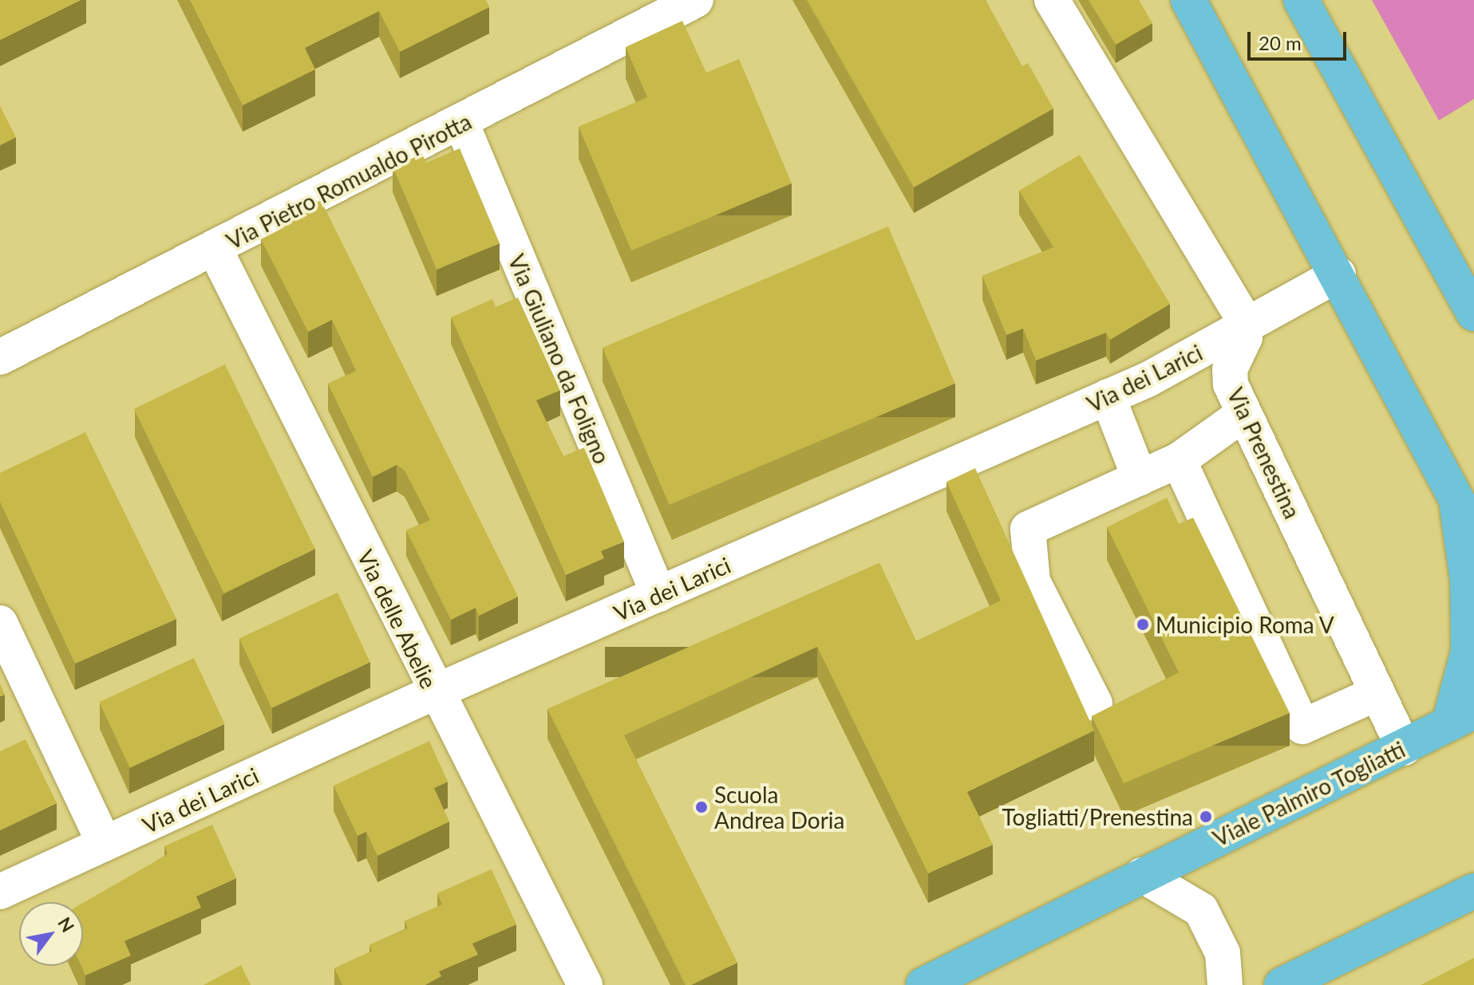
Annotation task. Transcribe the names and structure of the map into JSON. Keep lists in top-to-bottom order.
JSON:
{
  "streets": {
    "main road": ["Viale Palmiro Togliatti"],
    "street": [
      "Via Pietro Romualdo Pirotta",
      "Via Giuliano da Foligno",
      "Via dei Larici",
      "Via Prenestina",
      "Via delle Abelie"
    ]
  },
  "crossings": [
    ["Via Pietro Romualdo Pirotta", "Via Giuliano da Foligno"],
    ["Via Pietro Romualdo Pirotta", "Via delle Abelie"],
    ["Via Giuliano da Foligno", "Via dei Larici"],
    ["Via dei Larici", "Via Prenestina"],
    ["Via dei Larici", "Via delle Abelie"],
    ["Via Prenestina", "Viale Palmiro Togliatti"]
  ],
  "places": ["Municipio Roma V", "Scuola Andrea Doria", "Togliatti/Prenestina"],
  "scale_bar": "20 m",
  "north": "top right"
}
